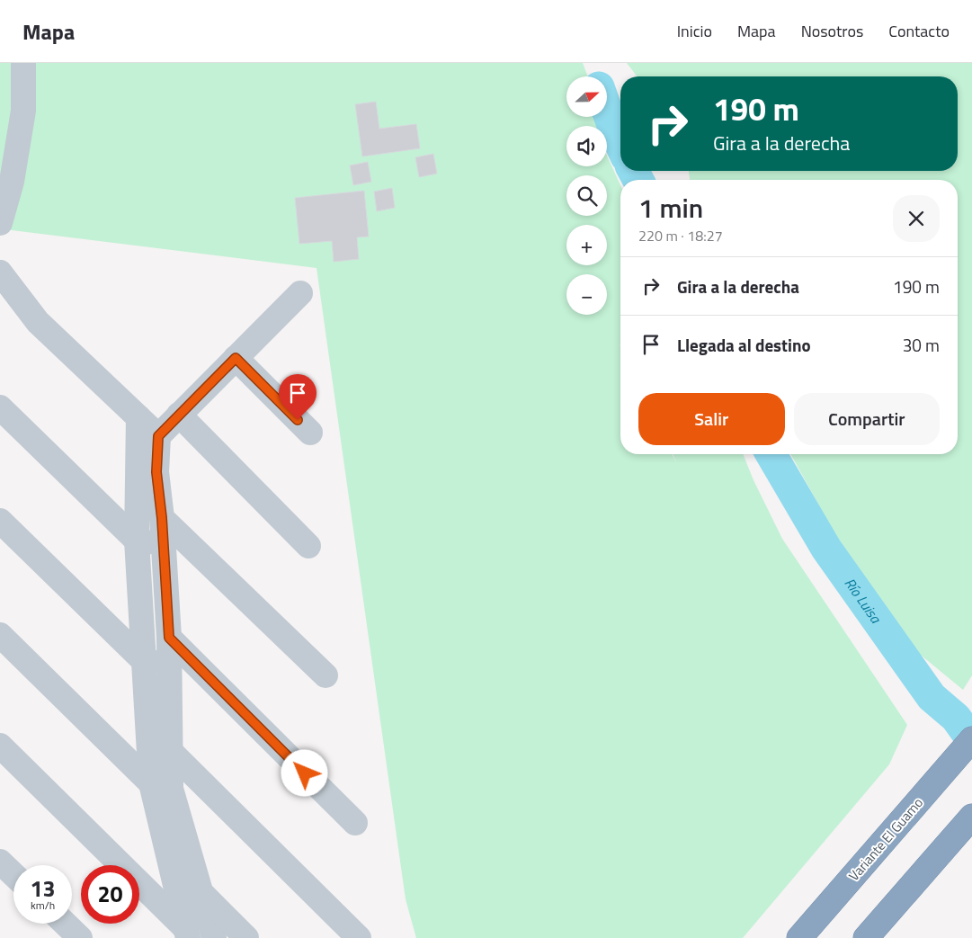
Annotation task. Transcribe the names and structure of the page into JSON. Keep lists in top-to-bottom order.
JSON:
{
  "streets": {
    "highway": ["Variante El Guamo"]
  },
  "water": ["Río Luisa"],
  "north": "right",
  "page": {
    "header": "Mapa",
    "nav": [
      "Inicio",
      "Mapa",
      "Nosotros",
      "Contacto"
    ],
    "map_buttons": ["+", "−"],
    "turn": ["190 m", "Gira a la derecha"],
    "heading": ["1 min", "220 m · 18:27"],
    "list": [
      {
        "name": "Gira a la derecha",
        "value": "190 m"
      },
      {
        "name": "Llegada al destino",
        "value": "30 m"
      }
    ],
    "buttons": ["Salir", "Compartir"],
    "speed": "13 km/h",
    "limit": "20"
  }
}
